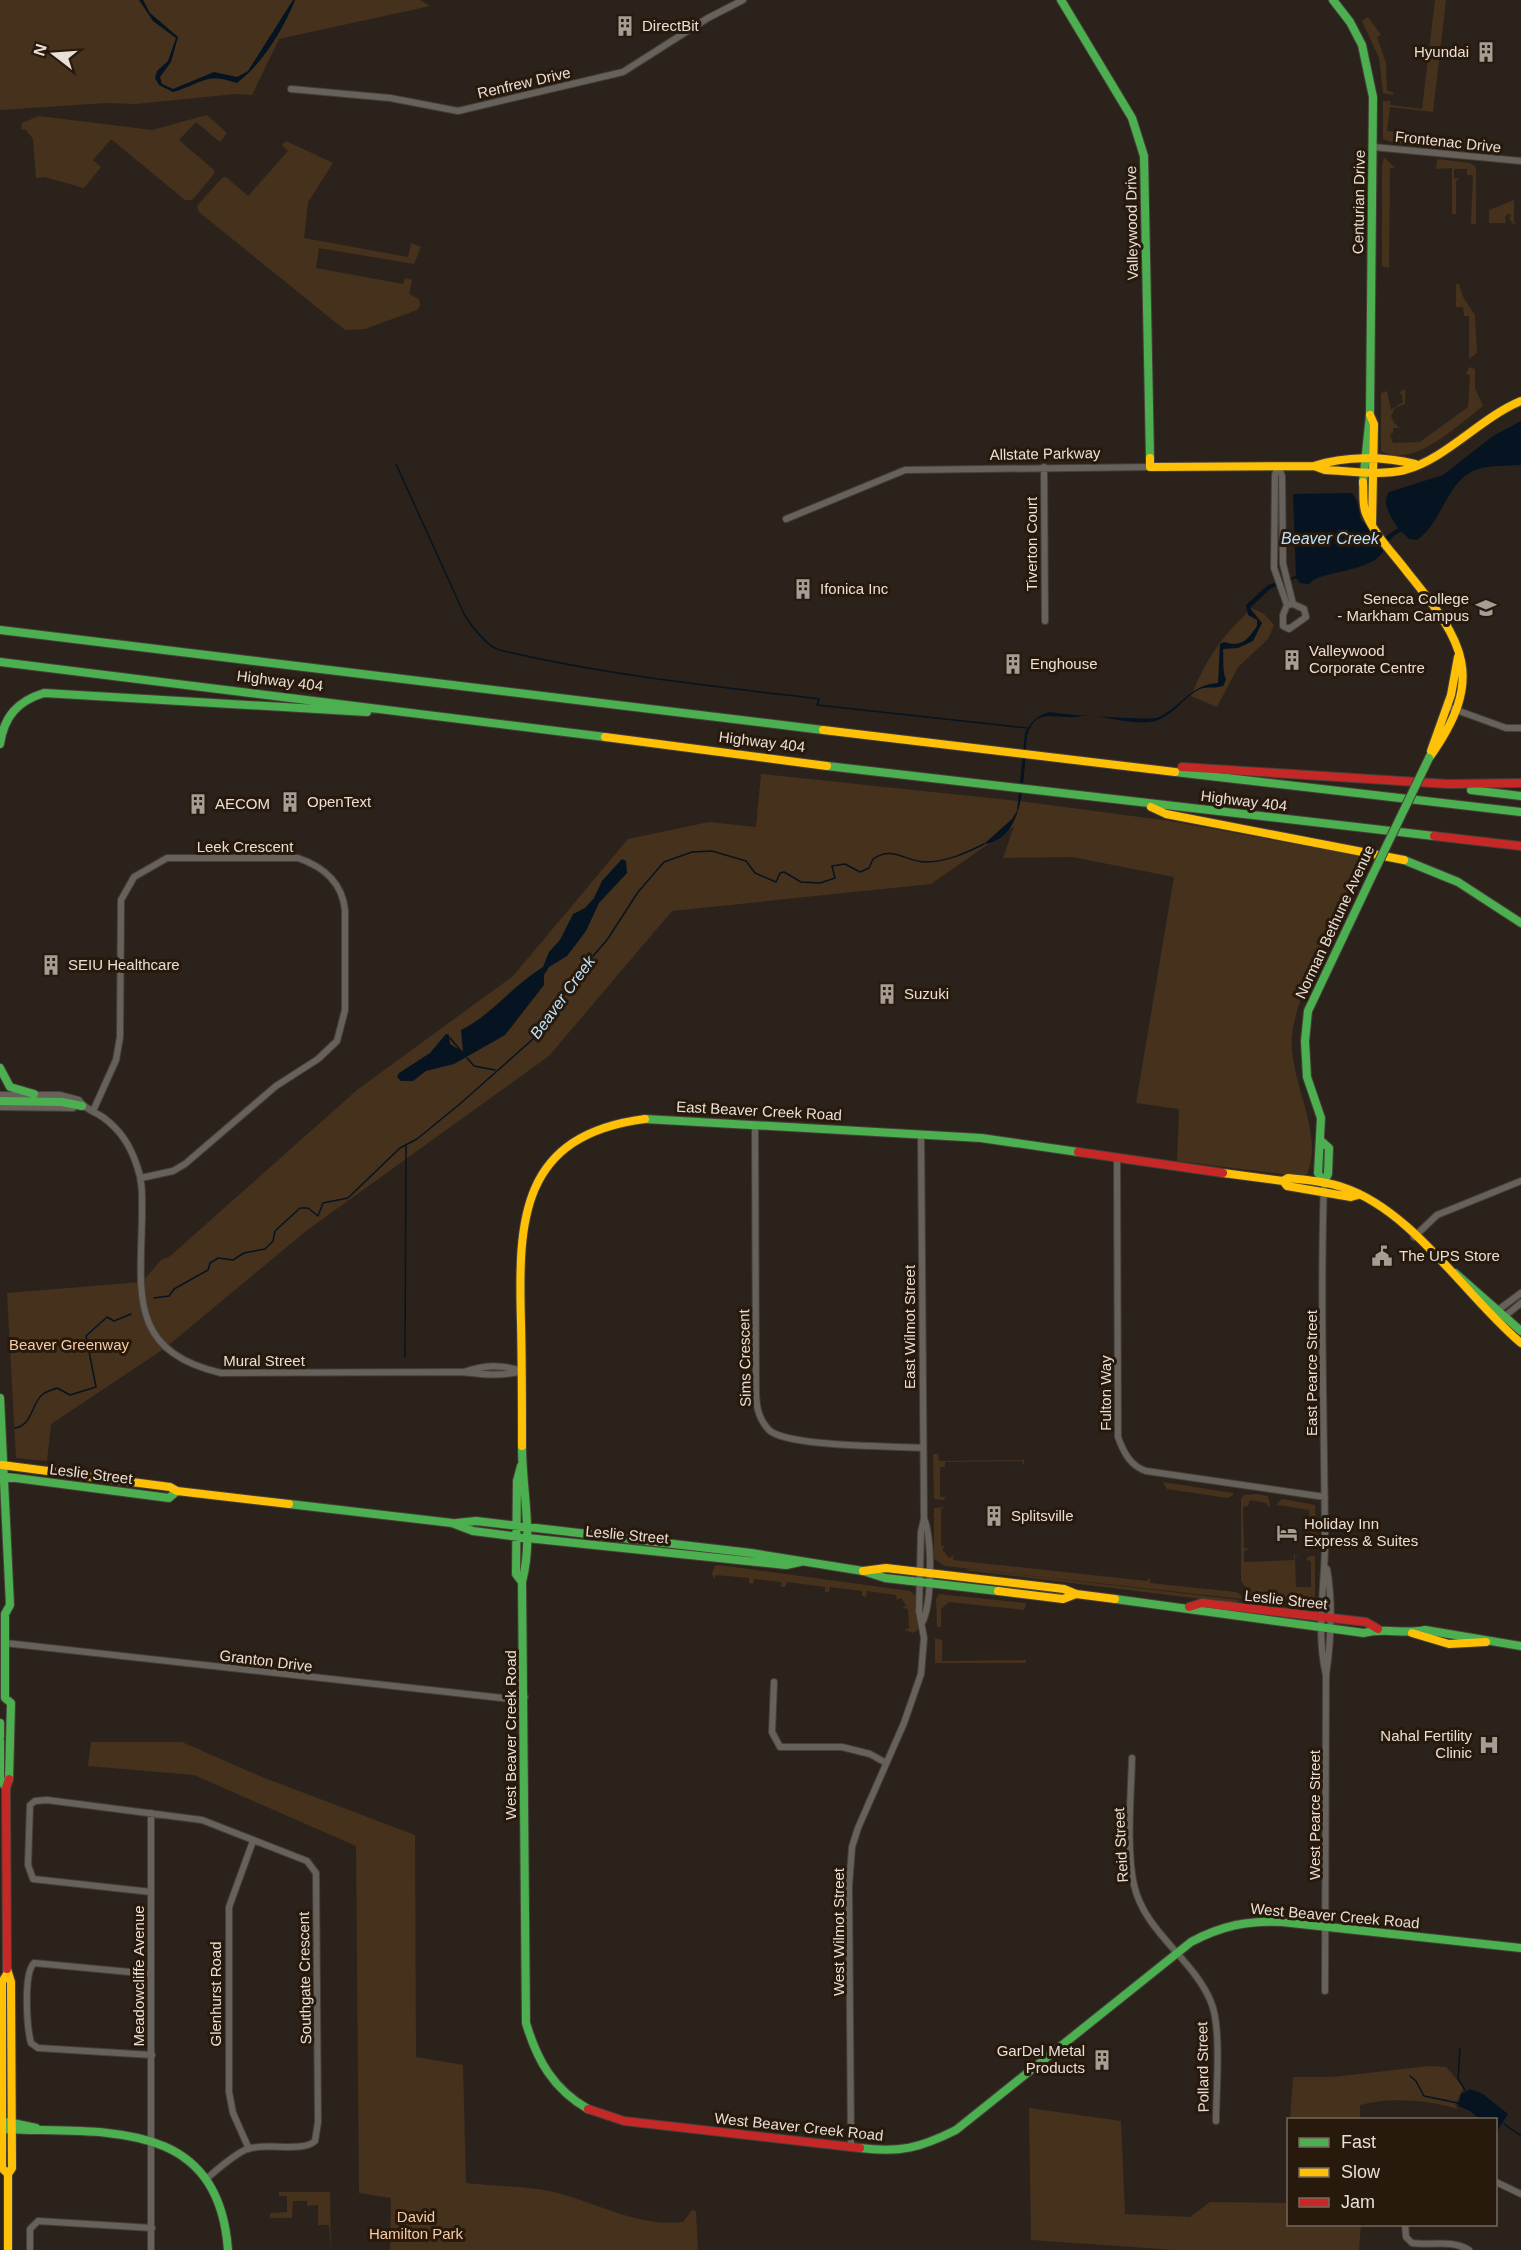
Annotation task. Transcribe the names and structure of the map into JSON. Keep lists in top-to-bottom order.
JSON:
{
  "streets": {
    "main road": [
      "Centurian Drive",
      "Valleywood Drive",
      "Allstate Parkway",
      "Highway 404",
      "Norman Bethune Avenue",
      "East Beaver Creek Road",
      "Leslie Street",
      "West Beaver Creek Road"
    ],
    "street": [
      "Renfrew Drive",
      "Frontenac Drive",
      "Tiverton Court",
      "Leek Crescent",
      "East Wilmot Street",
      "Sims Crescent",
      "Mural Street",
      "East Pearce Street",
      "Fulton Way",
      "Granton Drive",
      "West Pearce Street",
      "Reid Street",
      "West Wilmot Street",
      "Meadowcliffe Avenue",
      "Southgate Crescent",
      "Glenhurst Road",
      "Pollard Street"
    ]
  },
  "crossings": [
    ["Frontenac Drive", "Centurian Drive"],
    ["Centurian Drive", "Allstate Parkway"],
    ["Centurian Drive", "Norman Bethune Avenue"],
    ["Valleywood Drive", "Allstate Parkway"],
    ["Allstate Parkway", "Tiverton Court"],
    ["Allstate Parkway", "Norman Bethune Avenue"],
    ["Leek Crescent", "Mural Street"],
    ["Norman Bethune Avenue", "East Beaver Creek Road"],
    ["Norman Bethune Avenue", "East Pearce Street"],
    ["East Beaver Creek Road", "East Wilmot Street"],
    ["East Beaver Creek Road", "Sims Crescent"],
    ["East Beaver Creek Road", "Mural Street"],
    ["East Beaver Creek Road", "East Pearce Street"],
    ["East Beaver Creek Road", "Fulton Way"],
    ["East Beaver Creek Road", "Leslie Street"],
    ["East Beaver Creek Road", "West Beaver Creek Road"],
    ["East Wilmot Street", "Sims Crescent"],
    ["East Wilmot Street", "Leslie Street"],
    ["East Wilmot Street", "West Wilmot Street"],
    ["East Pearce Street", "Fulton Way"],
    ["East Pearce Street", "Leslie Street"],
    ["East Pearce Street", "West Pearce Street"],
    ["Leslie Street", "West Beaver Creek Road"],
    ["Leslie Street", "West Pearce Street"],
    ["Leslie Street", "West Wilmot Street"],
    ["Granton Drive", "West Beaver Creek Road"],
    ["West Beaver Creek Road", "West Pearce Street"],
    ["West Beaver Creek Road", "Reid Street"],
    ["West Beaver Creek Road", "West Wilmot Street"],
    ["West Beaver Creek Road", "Pollard Street"],
    ["Reid Street", "Pollard Street"],
    ["Meadowcliffe Avenue", "Southgate Crescent"],
    ["Southgate Crescent", "Glenhurst Road"]
  ],
  "water": ["Beaver Creek"],
  "parks": ["Beaver Greenway", "David Hamilton Park"],
  "places": {
    "building": [
      "DirectBit",
      "Hyundai",
      "Ifonica Inc",
      "Valleywood Corporate Centre",
      "Enghouse",
      "OpenText",
      "AECOM",
      "SEIU Healthcare",
      "Suzuki",
      "Splitsville",
      "GarDel Metal Products"
    ],
    "school or university": ["Seneca College - Markham Campus"],
    "public building": ["The UPS Store"],
    "hotel": ["Holiday Inn Express & Suites"],
    "hospital": ["Nahal Fertility Clinic"]
  },
  "legend": ["Fast", "Slow", "Jam"],
  "north": "left"
}
